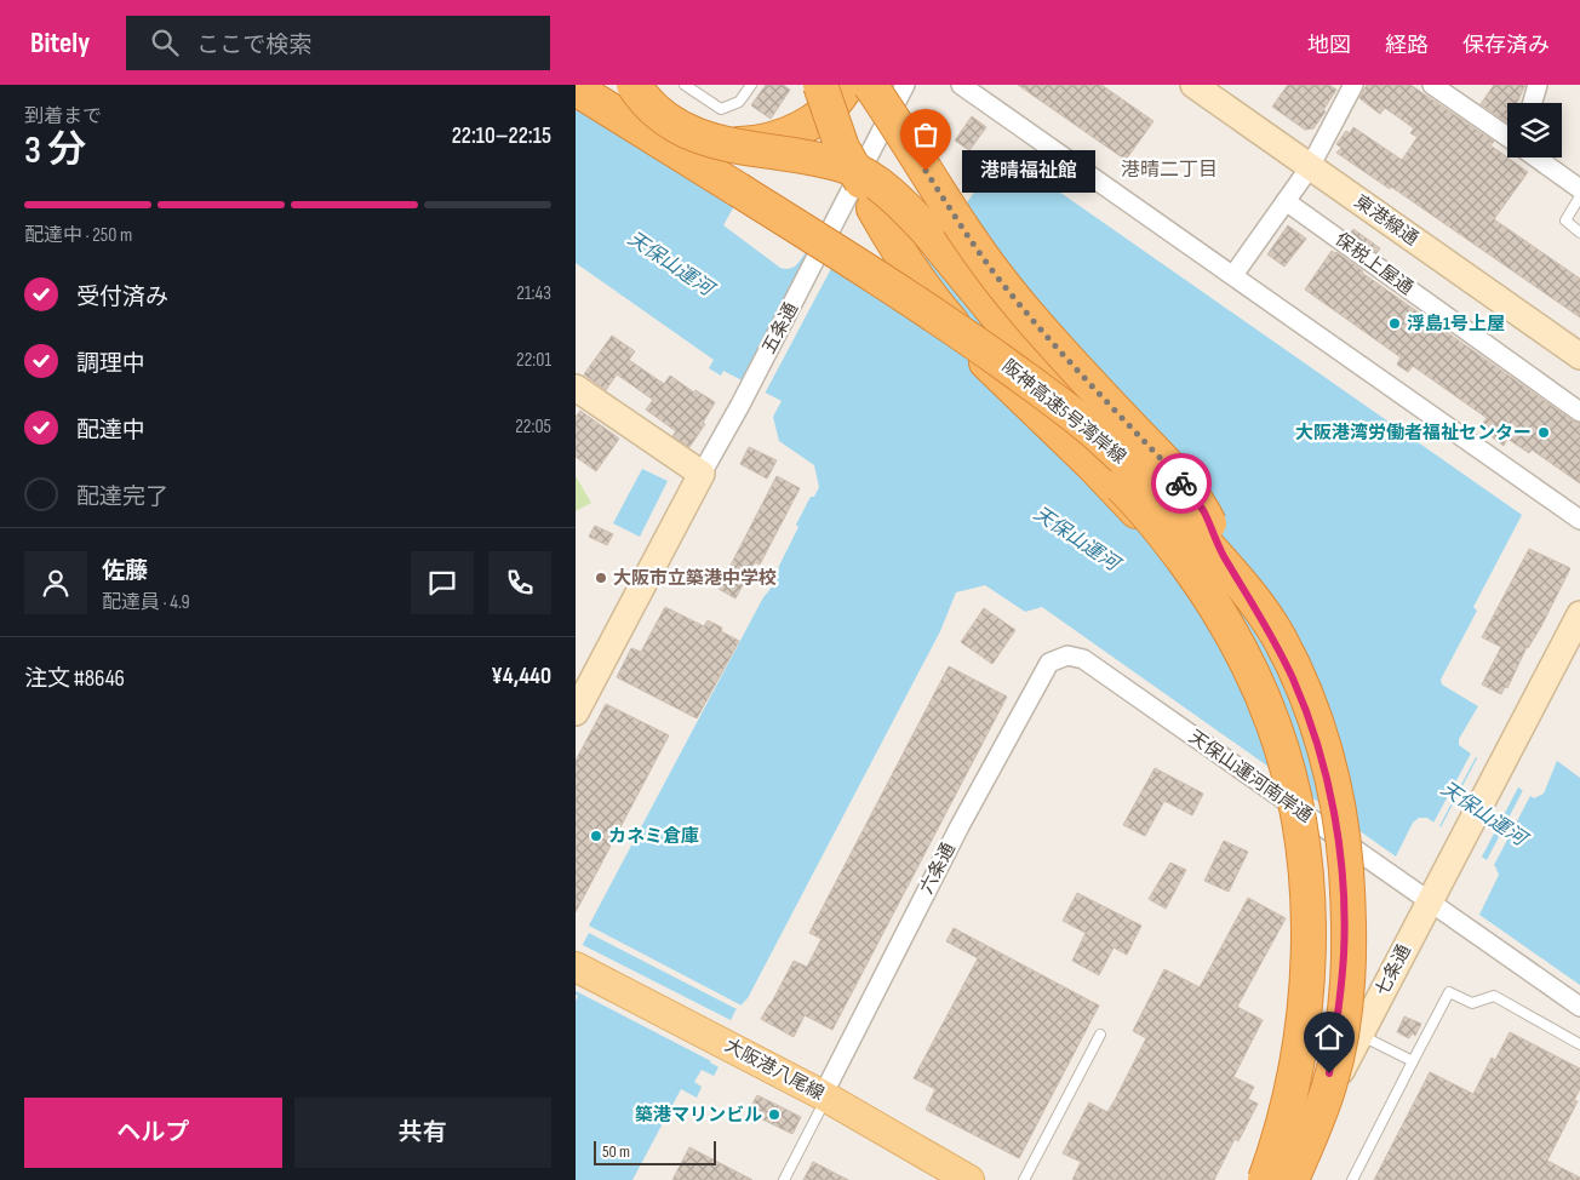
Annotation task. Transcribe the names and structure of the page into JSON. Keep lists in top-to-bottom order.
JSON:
{
  "streets": {
    "highway": ["阪神高速5号湾岸線"],
    "main road": ["大阪港八尾線"],
    "street": [
      "東港線通",
      "保税上屋通",
      "五条通",
      "天保山運河南岸通",
      "六条通",
      "七条通"
    ]
  },
  "crossings": [
    ["天保山運河南岸通", "六条通"],
    ["天保山運河南岸通", "七条通"],
    ["六条通", "大阪港八尾線"]
  ],
  "districts": ["港晴二丁目"],
  "water": ["天保山運河"],
  "places": [
    "港晴福祉館",
    "浮島1号上屋",
    "大阪港湾労働者福祉センター",
    "大阪市立築港中学校",
    "カネミ倉庫",
    "築港マリンビル"
  ],
  "scale_bar": "50 m",
  "page": {
    "header": "Bitely",
    "search": "ここで検索",
    "nav": ["地図", "経路", "保存済み"],
    "heading": ["3 分", "到着まで", "22:10–22:15"],
    "panel": [
      "佐藤",
      "配達員 · 4.9",
      "注文 #8646",
      "¥4,440"
    ],
    "bubble": "港晴福祉館",
    "bar": "配達中 · 250 m",
    "list": [
      ["受付済み", "21:43"],
      ["調理中", "22:01"],
      ["配達中", "22:05"],
      "配達完了"
    ],
    "buttons": ["ヘルプ", "共有"],
    "scale": "50 m"
  }
}
